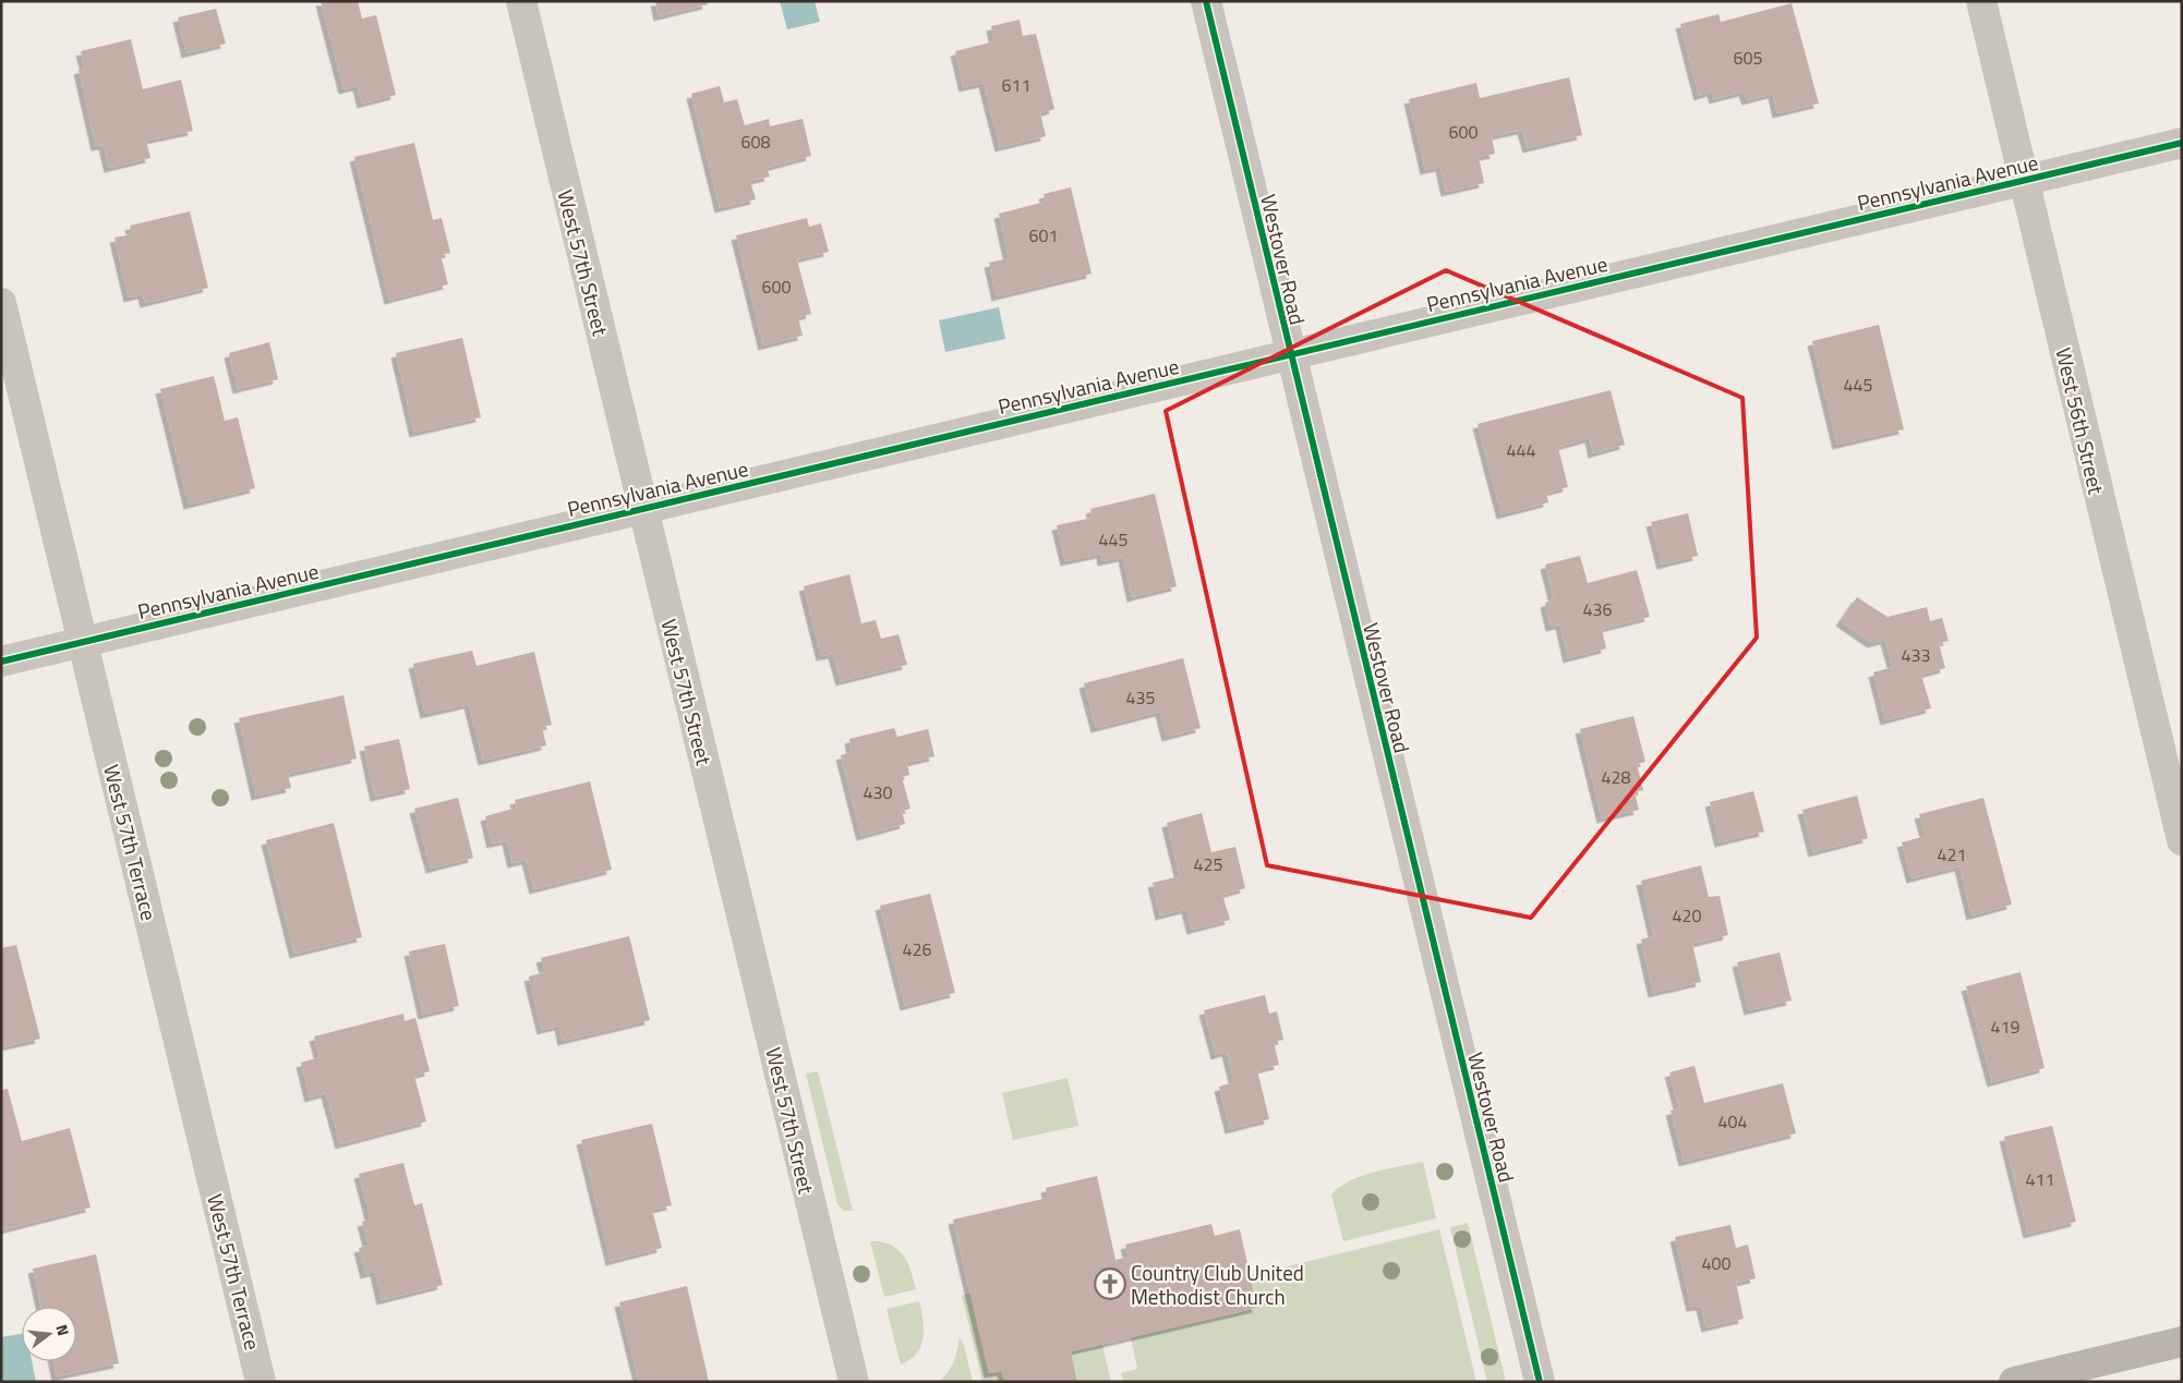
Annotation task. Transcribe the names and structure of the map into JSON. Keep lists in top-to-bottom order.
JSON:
{
  "streets": {
    "street": [
      "Pennsylvania Avenue",
      "Westover Road",
      "West 57th Street",
      "West 56th Street",
      "West 57th Terrace"
    ]
  },
  "crossings": [
    ["Pennsylvania Avenue", "Westover Road"],
    ["Pennsylvania Avenue", "West 57th Street"],
    ["Pennsylvania Avenue", "West 56th Street"],
    ["Pennsylvania Avenue", "West 57th Terrace"]
  ],
  "places": {
    "church": ["Country Club United Methodist Church"]
  },
  "house_numbers": [
    "605",
    "611",
    "600",
    "608",
    "601",
    "600",
    "445",
    "444",
    "445",
    "436",
    "433",
    "435",
    "428",
    "430",
    "421",
    "425",
    "420",
    "426",
    "419",
    "404",
    "411",
    "400"
  ],
  "north": "right"
}
